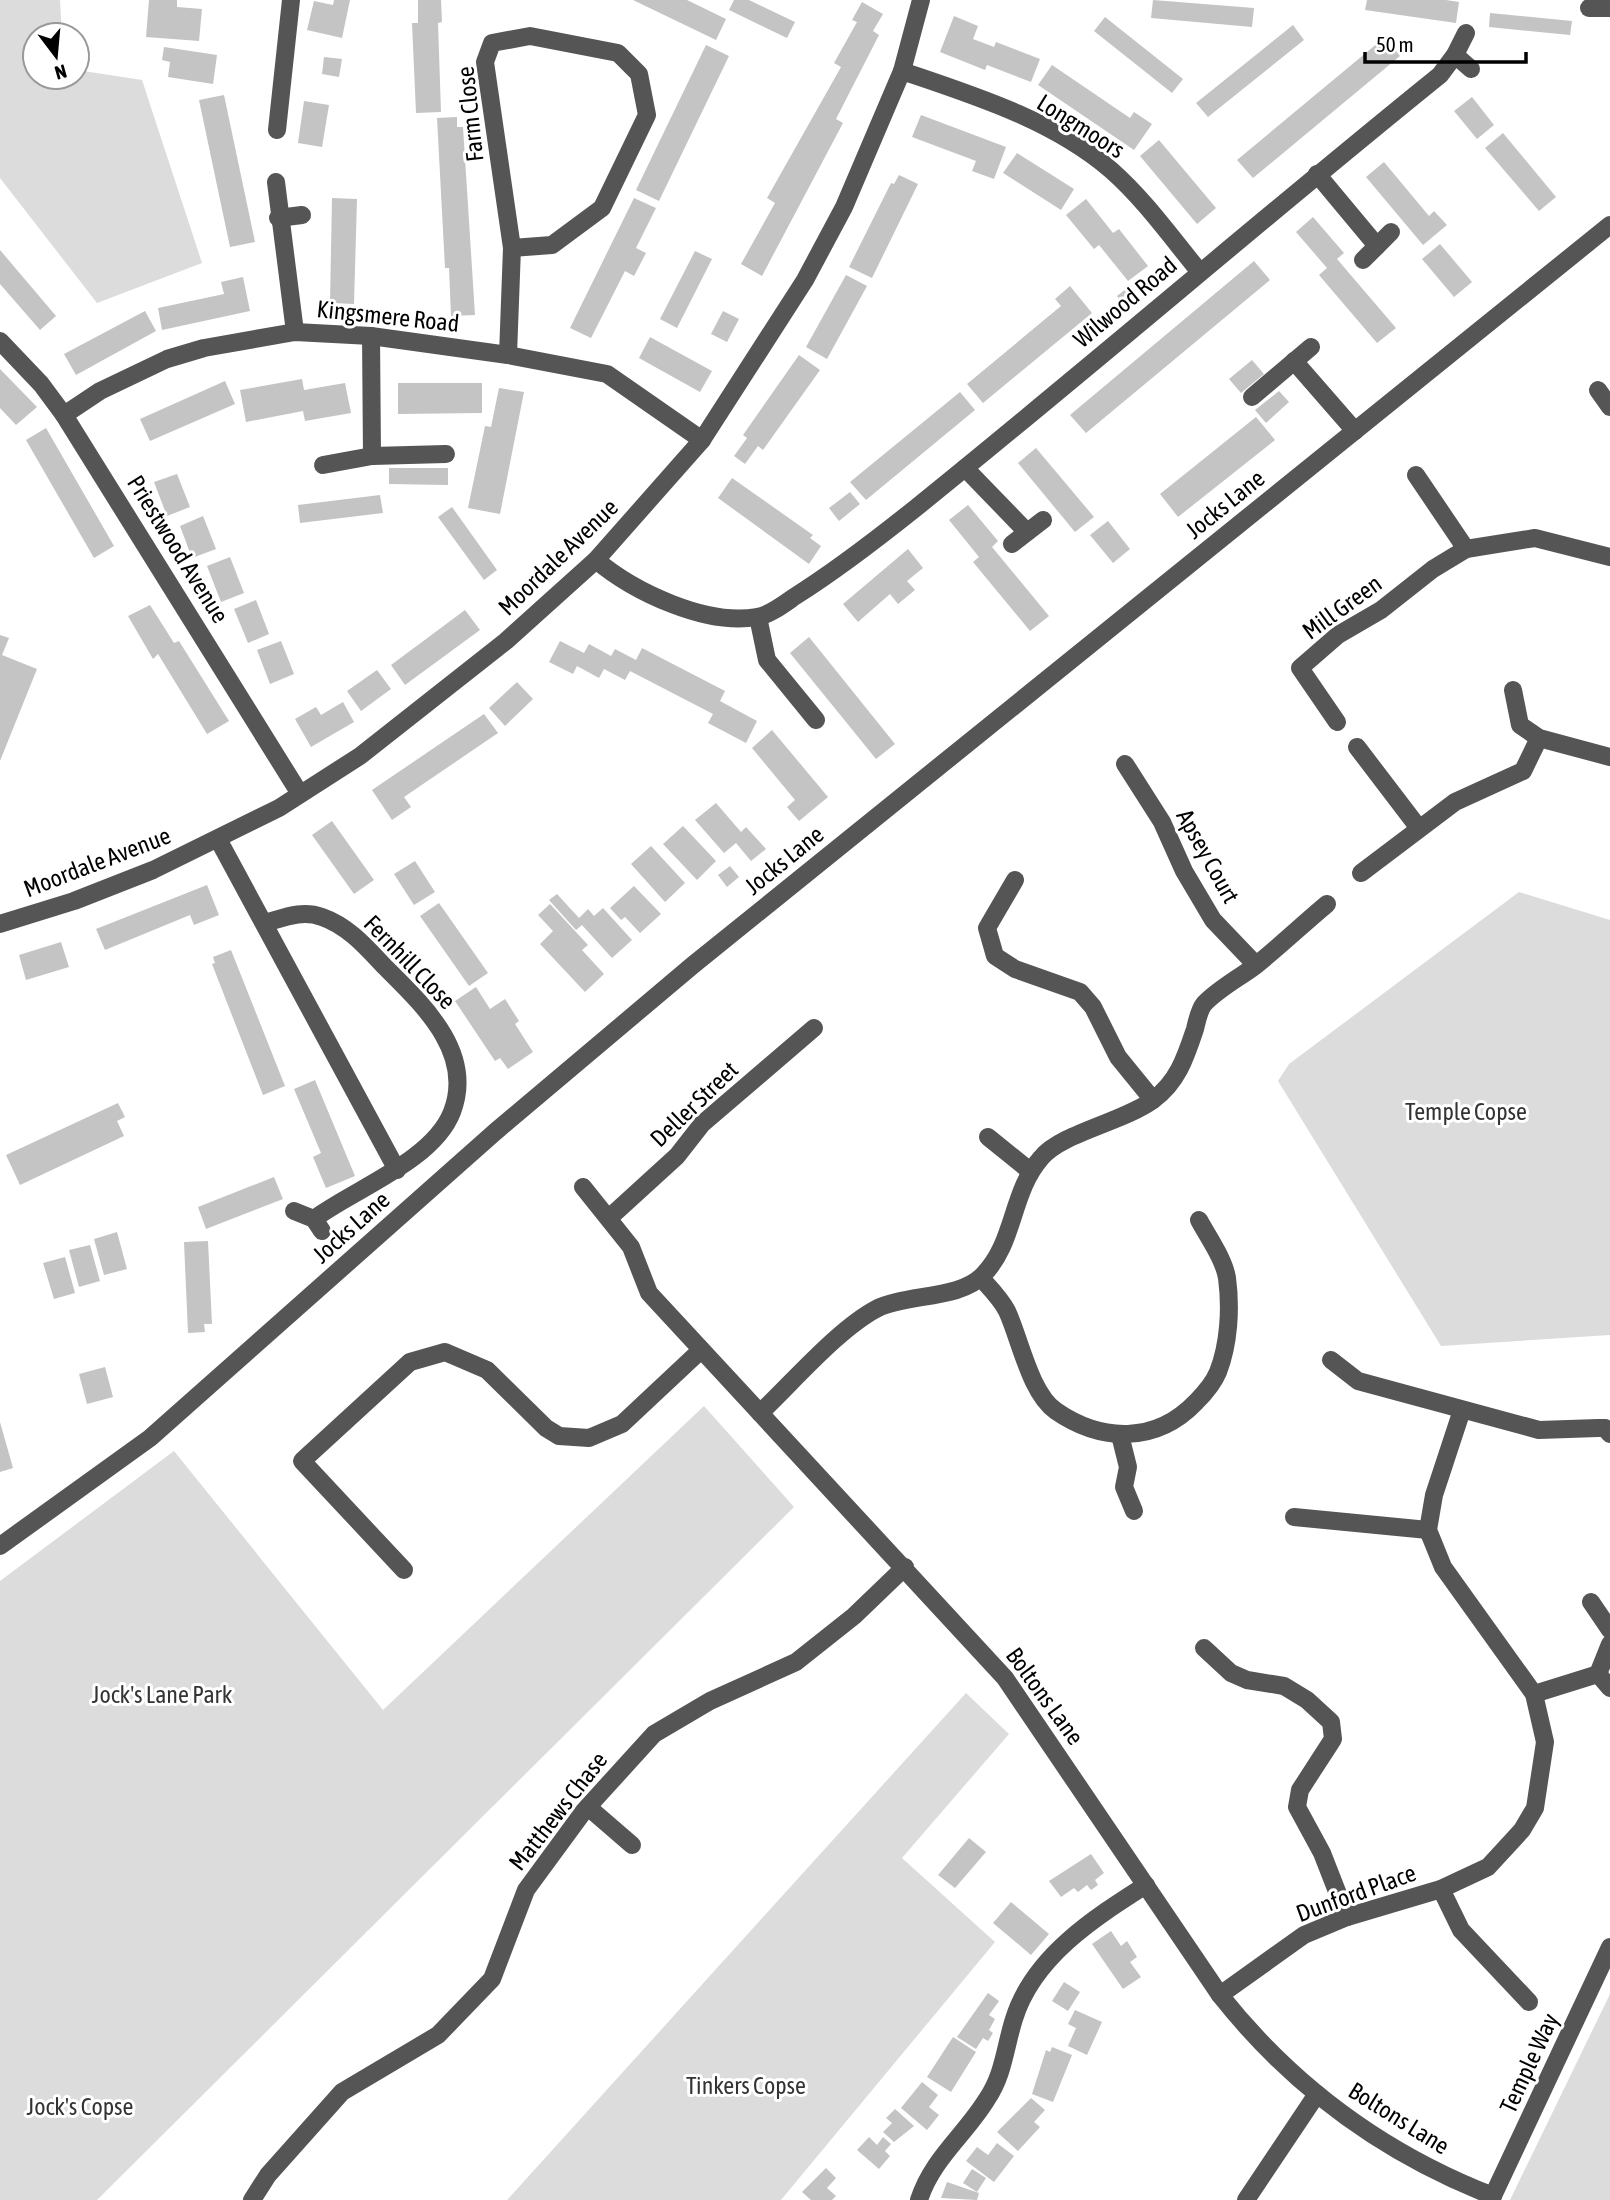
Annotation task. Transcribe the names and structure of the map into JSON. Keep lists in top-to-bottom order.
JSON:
{
  "streets": {
    "street": [
      "Farm Close",
      "Longmoors",
      "Wilwood Road",
      "Kingsmere Road",
      "Jocks Lane",
      "Priestwood Avenue",
      "Moordale Avenue",
      "Mill Green",
      "Apsey Court",
      "Fernhill Close",
      "Deller Street",
      "Boltons Lane",
      "Matthews Chase",
      "Dunford Place",
      "Temple Way"
    ]
  },
  "crossings": [
    ["Farm Close", "Kingsmere Road"],
    ["Longmoors", "Wilwood Road"],
    ["Longmoors", "Moordale Avenue"],
    ["Kingsmere Road", "Priestwood Avenue"],
    ["Kingsmere Road", "Moordale Avenue"],
    ["Priestwood Avenue", "Moordale Avenue"],
    ["Deller Street", "Boltons Lane"],
    ["Boltons Lane", "Matthews Chase"],
    ["Boltons Lane", "Dunford Place"],
    ["Boltons Lane", "Temple Way"]
  ],
  "parks": [
    "Temple Copse",
    "Jock's Lane Park",
    "Tinkers Copse",
    "Jock's Copse"
  ],
  "scale_bar": "50 m",
  "north": "bottom"
}
